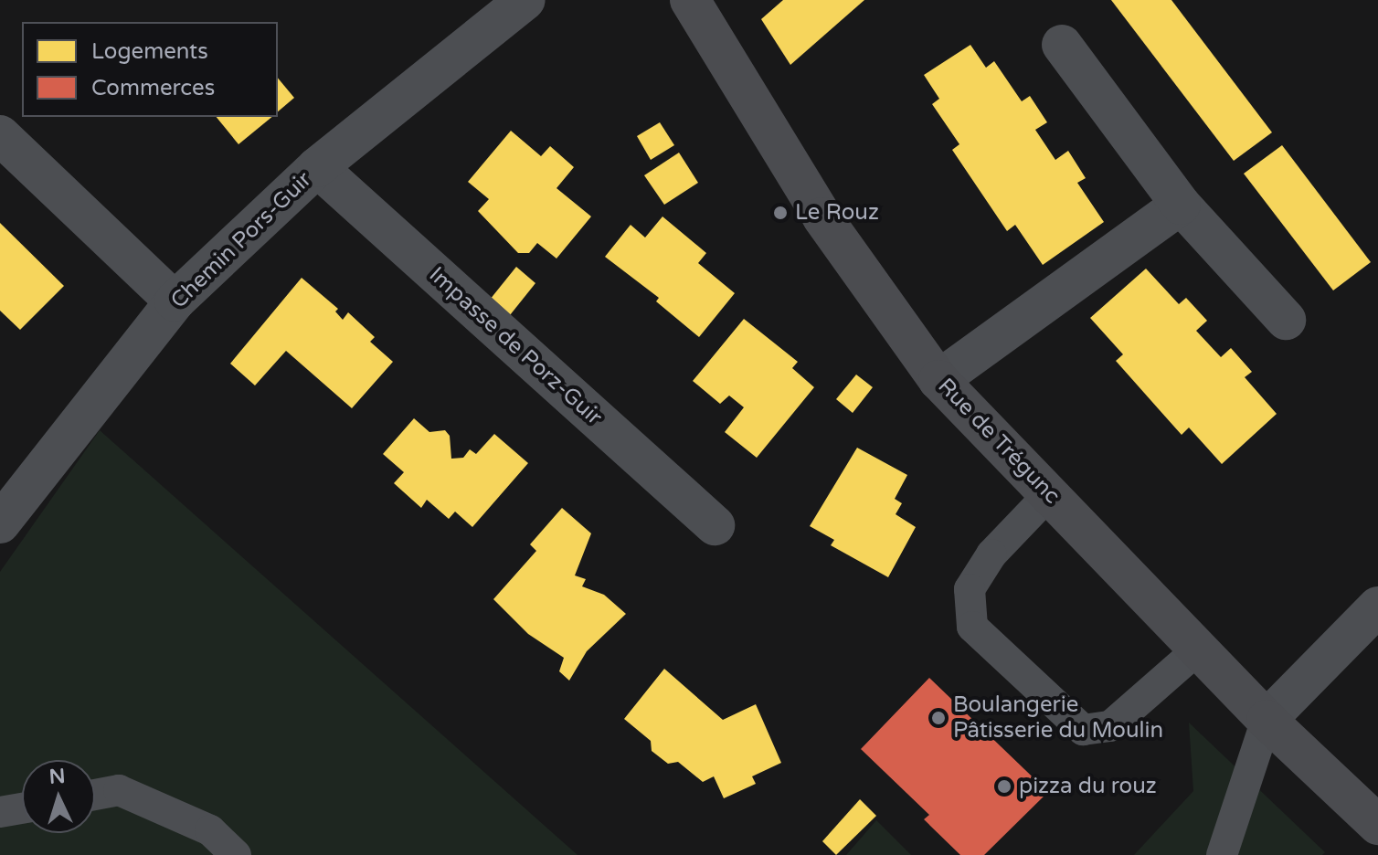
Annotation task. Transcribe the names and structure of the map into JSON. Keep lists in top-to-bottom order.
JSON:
{
  "streets": {
    "main road": ["Rue de Trégunc"],
    "street": ["Chemin Pors-Guir", "Impasse de Porz-Guir"]
  },
  "crossings": [
    ["Chemin Pors-Guir", "Impasse de Porz-Guir"]
  ],
  "places": ["Le Rouz", "Boulangerie Pâtisserie du Moulin", "pizza du rouz"],
  "legend": ["Logements", "Commerces"],
  "north": "top"
}
